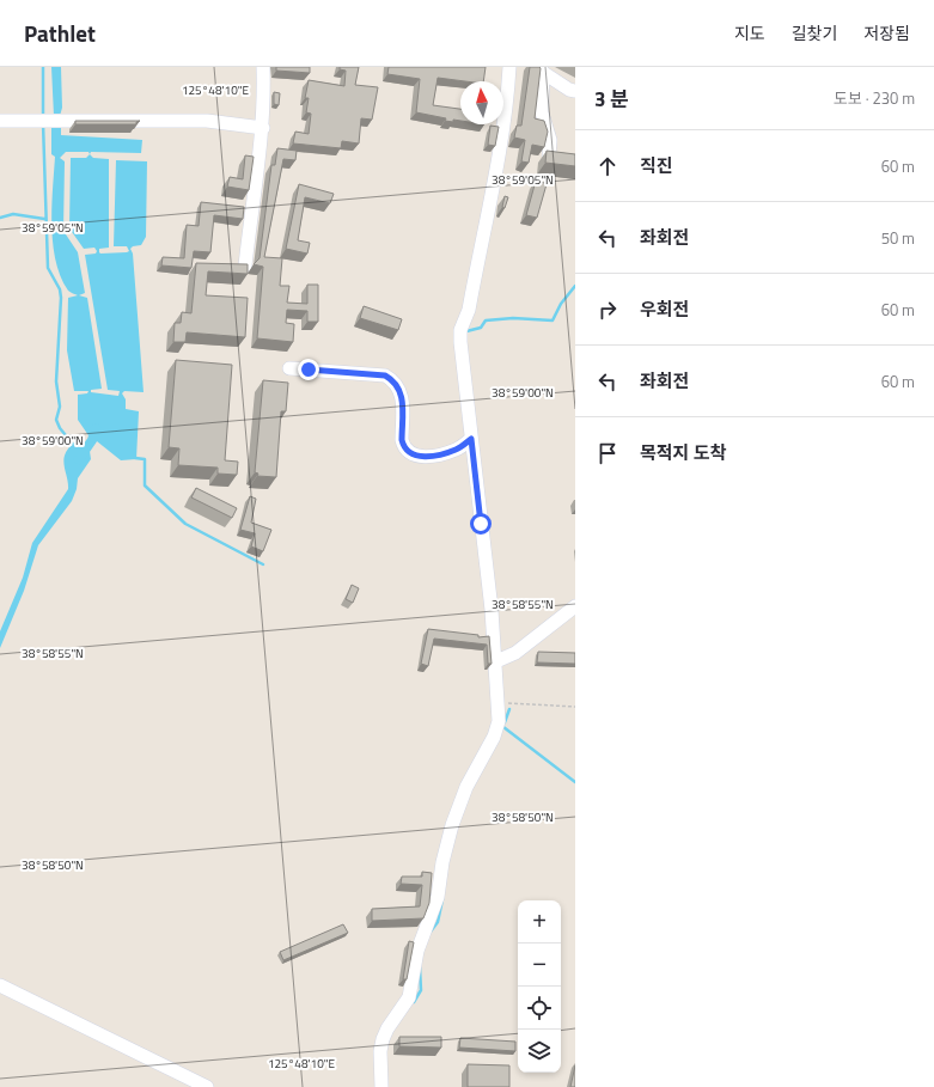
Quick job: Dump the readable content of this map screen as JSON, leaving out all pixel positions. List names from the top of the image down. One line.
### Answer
{"north":"top","page":{"header":"Pathlet","nav":["지도","길찾기","저장됨"],"heading":["3 분","도보 · 230 m"],"list":[["직진","60 m"],["좌회전","50 m"],["우회전","60 m"],["좌회전","60 m"],"목적지 도착"],"map_buttons":["+","−"]},"coordinates":["125°48'10\"E","38°59'05\"N","38°59'00\"N","38°58'55\"N","38°58'50\"N"]}
